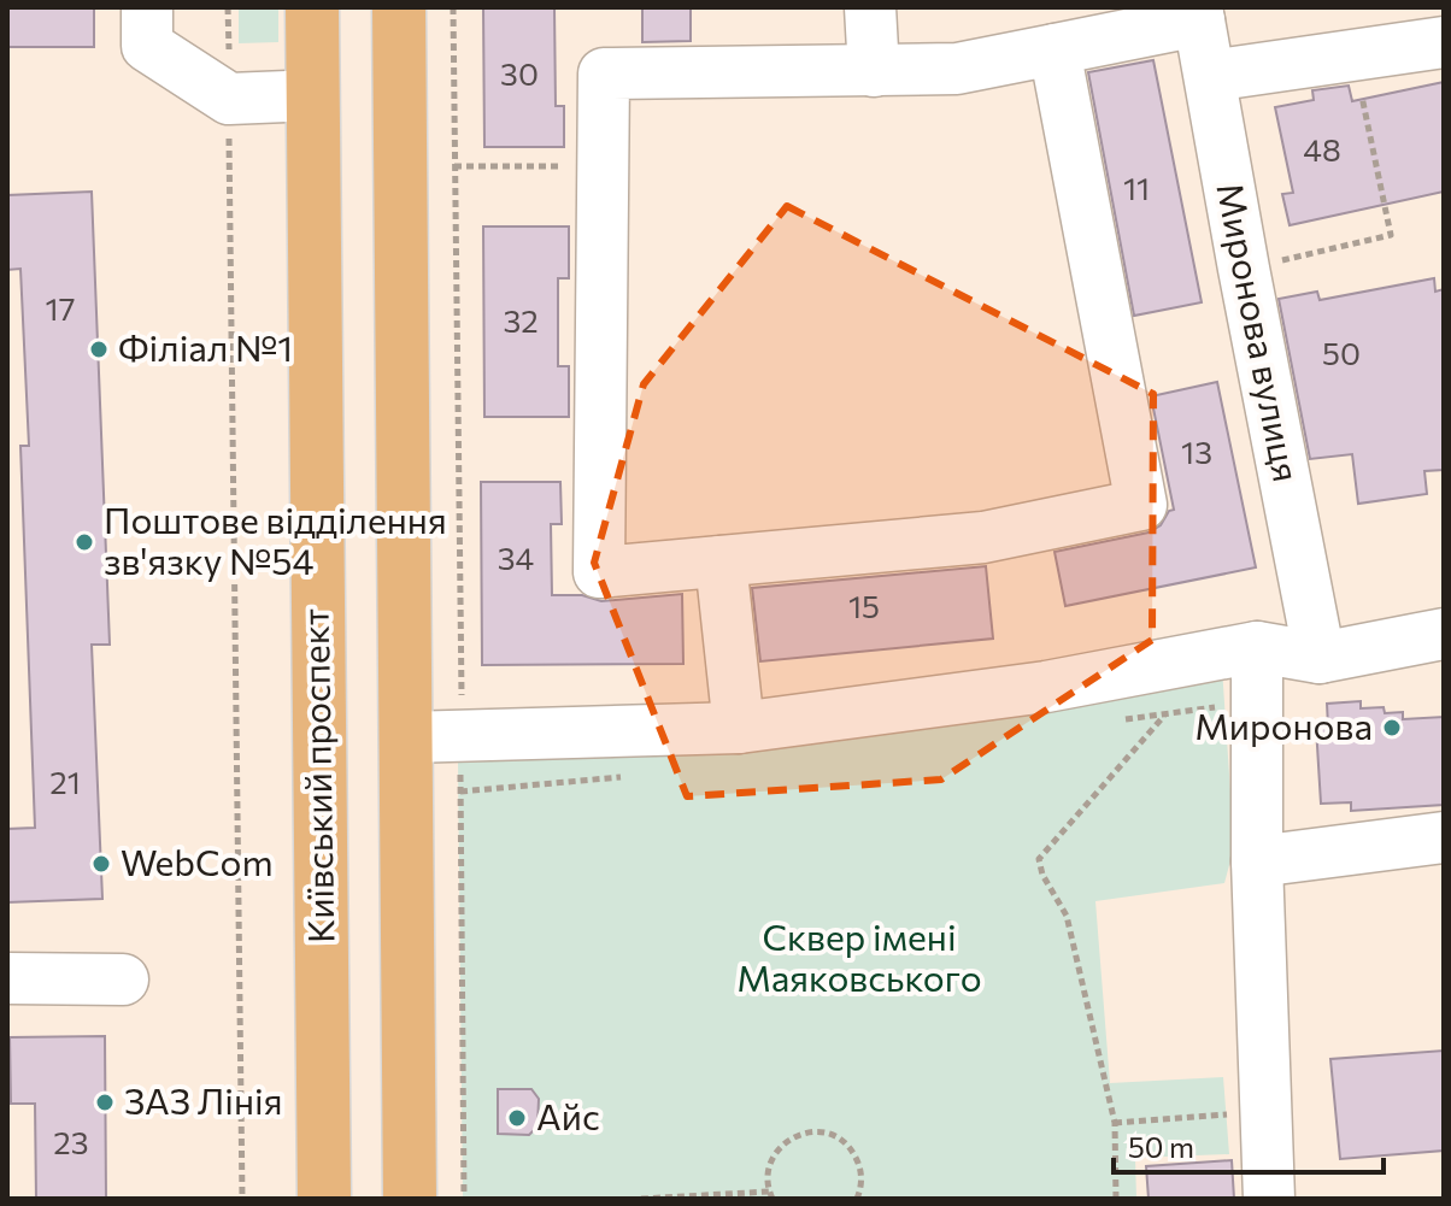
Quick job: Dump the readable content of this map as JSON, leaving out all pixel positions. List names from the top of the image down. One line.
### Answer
{"streets":{"main road":["Київський проспект"],"street":["Миронова вулиця"]},"parks":["Сквер імені Маяковського"],"places":["Філіал №1","Поштове відділення зв'язку №54","Миронова","WebCom","ЗАЗ Лінія","Айс"],"house_numbers":["30","48","11","17","32","50","13","34","15","21","23"],"scale_bar":"50 m"}
